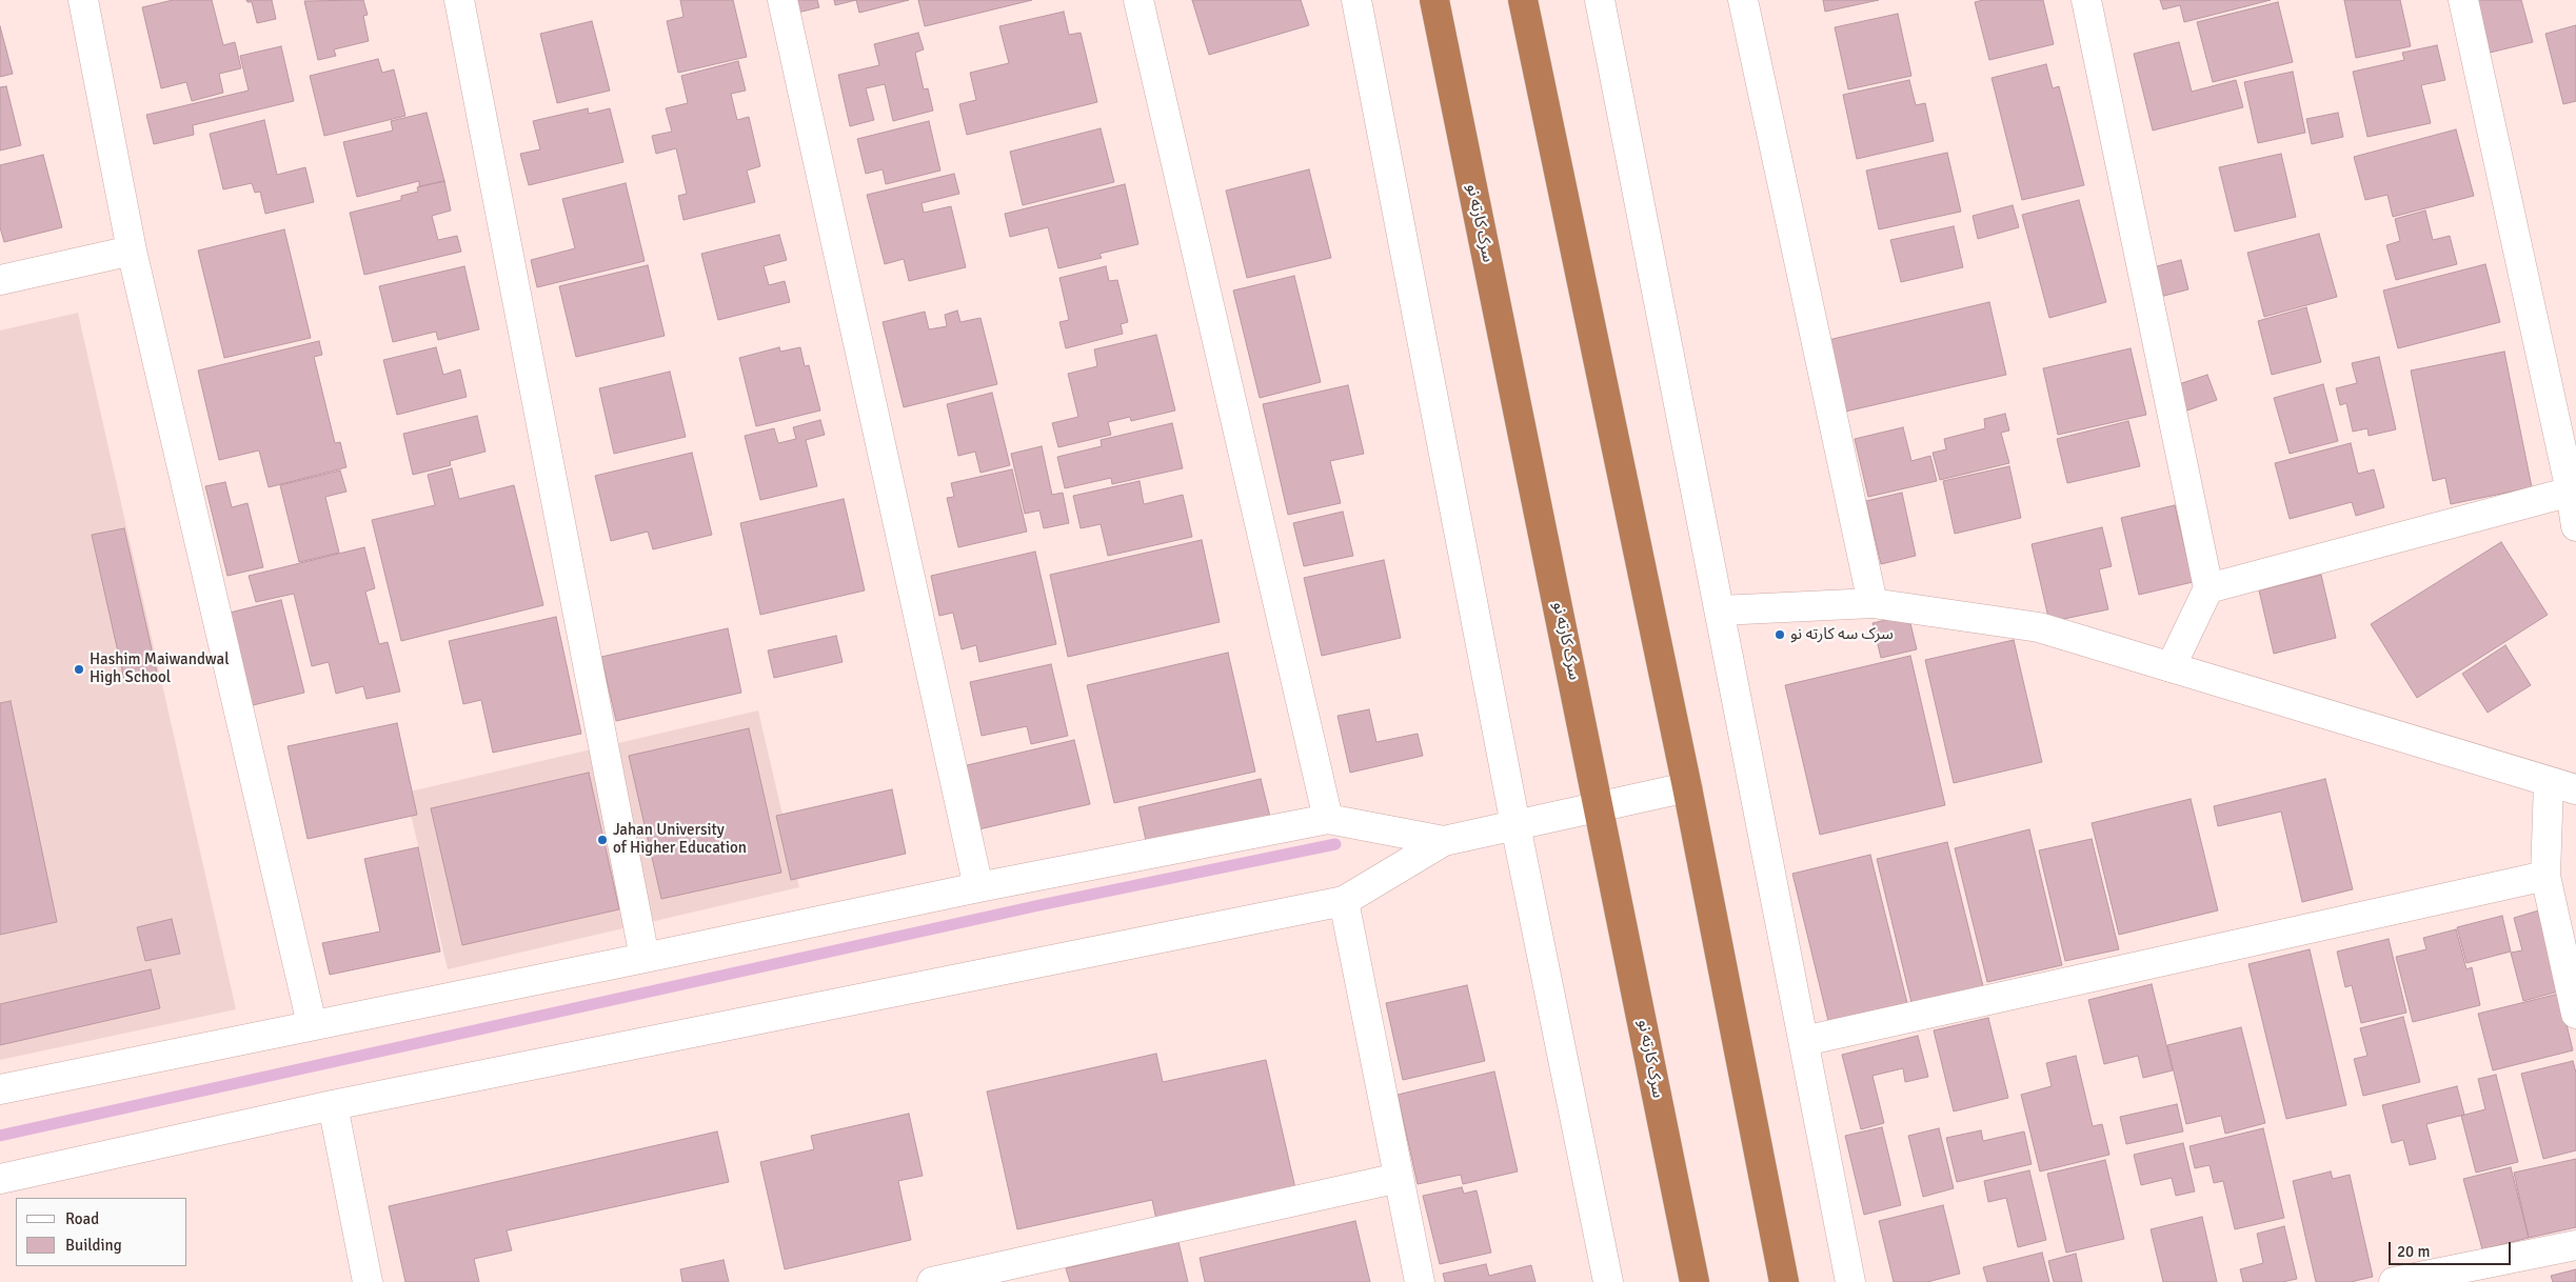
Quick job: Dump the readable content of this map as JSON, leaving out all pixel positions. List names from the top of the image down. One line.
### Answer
{"streets":{"highway":["سرک کارته نو"]},"places":["سرک سه کارته نو","Hashim Maiwandwal High School","Jahan University of Higher Education"],"legend":["Road","Building"],"scale_bar":"20 m"}
